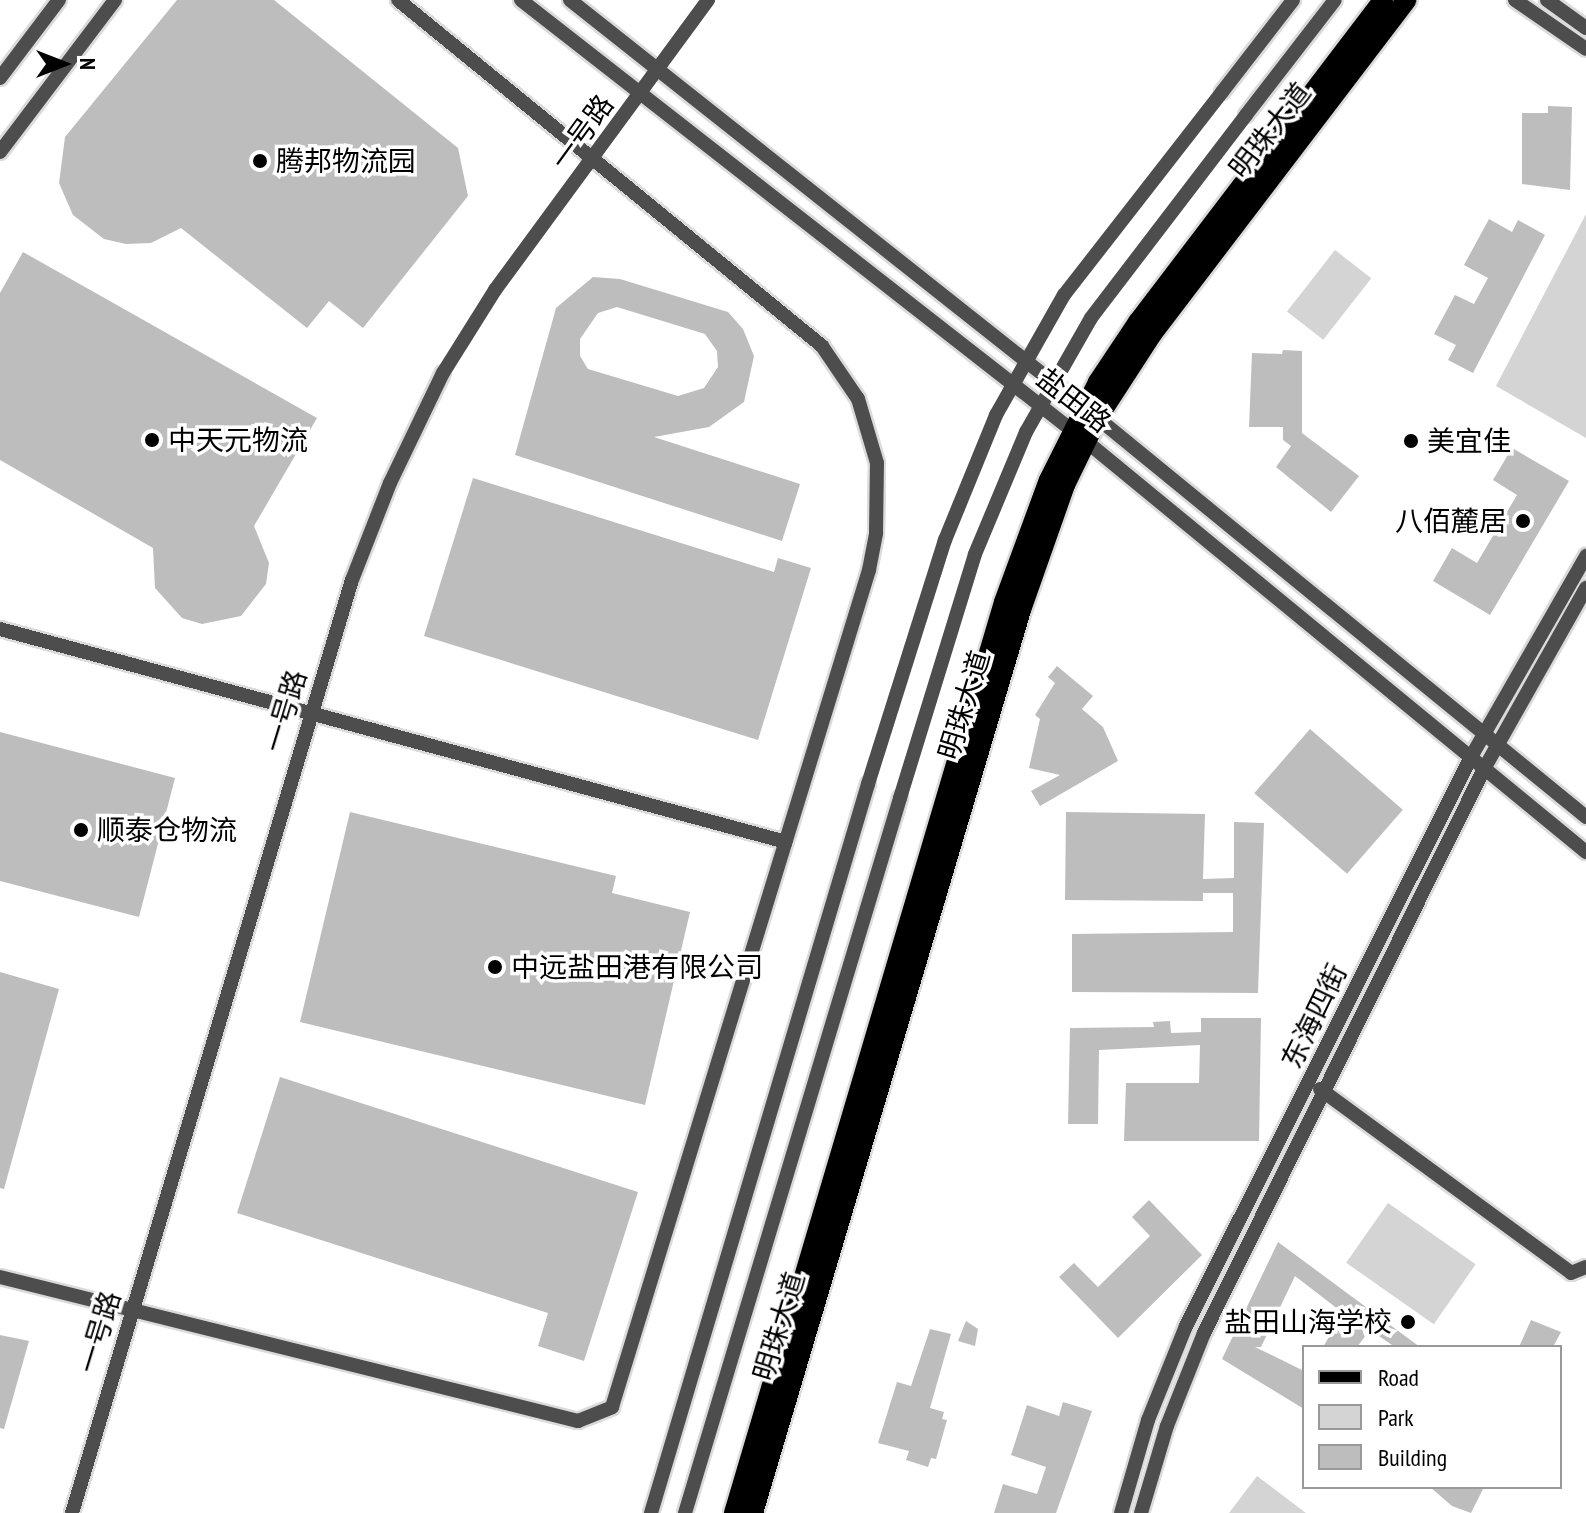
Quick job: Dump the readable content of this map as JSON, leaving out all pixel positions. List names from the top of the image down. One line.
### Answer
{"streets":{"main road":["明珠大道"],"street":["一号路","盐田路","东海四街"]},"crossings":[["明珠大道","盐田路"],["盐田路","东海四街"]],"places":["腾邦物流园","中天元物流","美宜佳","八佰麓居","顺泰仓物流","中远盐田港有限公司","盐田山海学校"],"legend":["Road","Park","Building"],"north":"right"}
